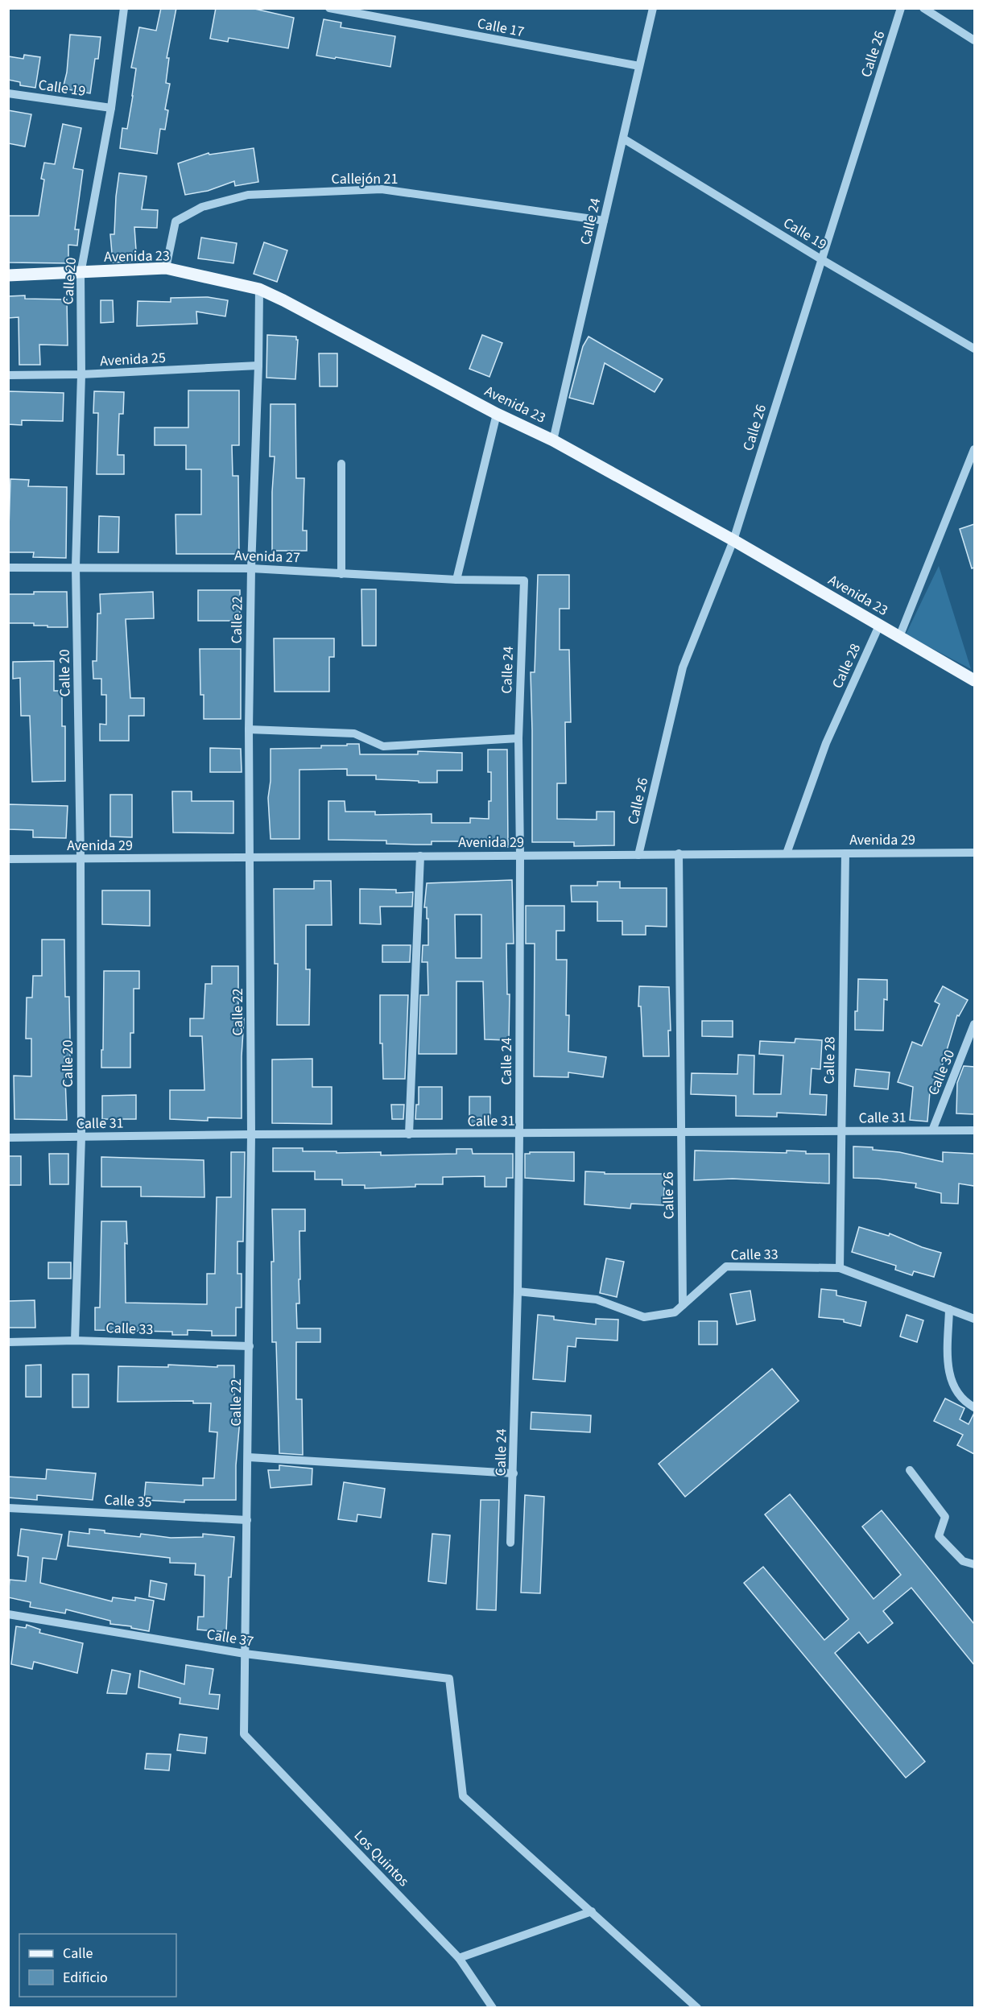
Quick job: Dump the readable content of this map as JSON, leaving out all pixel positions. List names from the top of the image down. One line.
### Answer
{"streets":{"main road":["Avenida 23"],"street":["Calle 17","Calle 26","Calle 19","Callejón 21","Calle 24","Calle 20","Avenida 25","Avenida 27","Calle 22","Calle 28","Avenida 29","Calle 30","Calle 31","Calle 33","Calle 35","Calle 37","Los Quintos"]},"crossings":[["Calle 17","Calle 24"],["Calle 26","Calle 19"],["Calle 26","Avenida 23"],["Calle 26","Avenida 29"],["Calle 26","Calle 31"],["Calle 26","Calle 33"],["Calle 19","Calle 24"],["Calle 19","Calle 20"],["Callejón 21","Calle 24"],["Callejón 21","Avenida 23"],["Calle 24","Avenida 23"],["Calle 24","Avenida 27"],["Calle 24","Avenida 29"],["Calle 24","Calle 31"],["Calle 24","Calle 33"],["Avenida 23","Calle 20"],["Avenida 23","Calle 22"],["Avenida 23","Calle 28"],["Calle 20","Avenida 25"],["Calle 20","Avenida 27"],["Calle 20","Avenida 29"],["Calle 20","Calle 31"],["Calle 20","Calle 33"],["Avenida 25","Calle 22"],["Avenida 27","Calle 22"],["Calle 22","Avenida 29"],["Calle 22","Calle 31"],["Calle 22","Calle 33"],["Calle 22","Calle 35"],["Calle 22","Calle 37"],["Calle 22","Los Quintos"],["Calle 28","Avenida 29"],["Calle 28","Calle 31"],["Calle 28","Calle 33"],["Calle 30","Calle 31"]],"legend":["Calle","Edificio"]}
